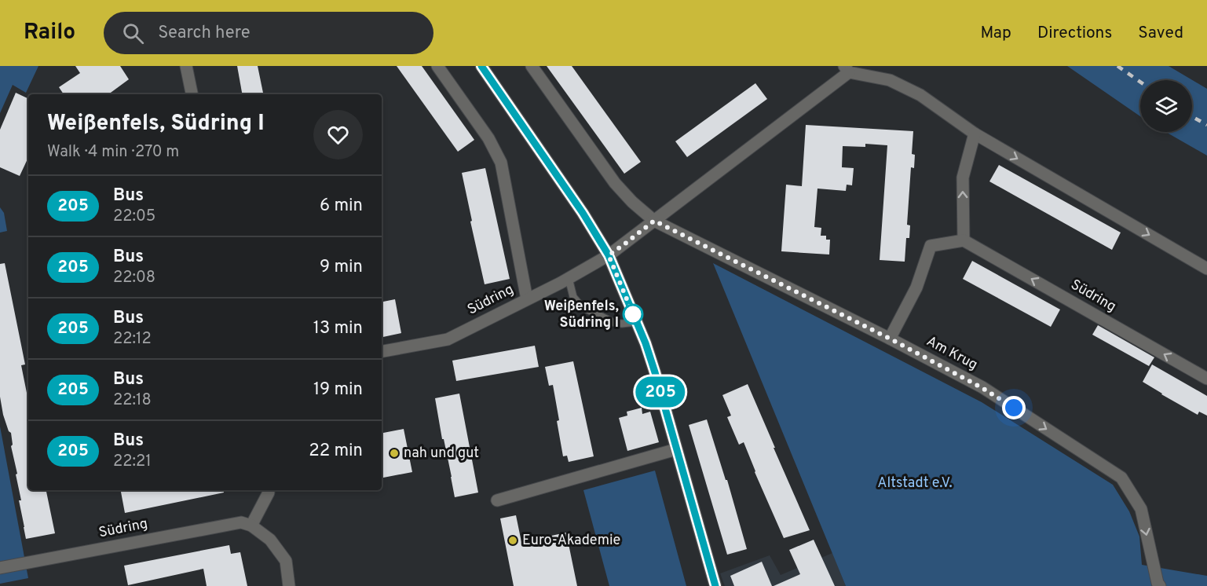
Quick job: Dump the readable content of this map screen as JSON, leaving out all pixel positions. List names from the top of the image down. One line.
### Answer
{"streets":{"street":["Südring","Am Krug"]},"crossings":[["Südring","Am Krug"]],"one_way":["Am Krug"],"parks":["Altstadt e.V."],"places":["Weißenfels, Südring I","nah und gut","Euro-Akademie"],"lines":["bus line 205"],"page":{"header":"Railo","search":"Search here","nav":["Map","Directions","Saved"],"on_map":"205","heading":["Weißenfels, Südring I","Walk · 4 min · 270 m"],"list":[{"mark":"205","name":"Bus","note":"22:05","value":"6 min"},{"mark":"205","name":"Bus","note":"22:08","value":"9 min"},{"mark":"205","name":"Bus","note":"22:12","value":"13 min"},{"mark":"205","name":"Bus","note":"22:18","value":"19 min"},{"mark":"205","name":"Bus","note":"22:21","value":"22 min"}]}}
